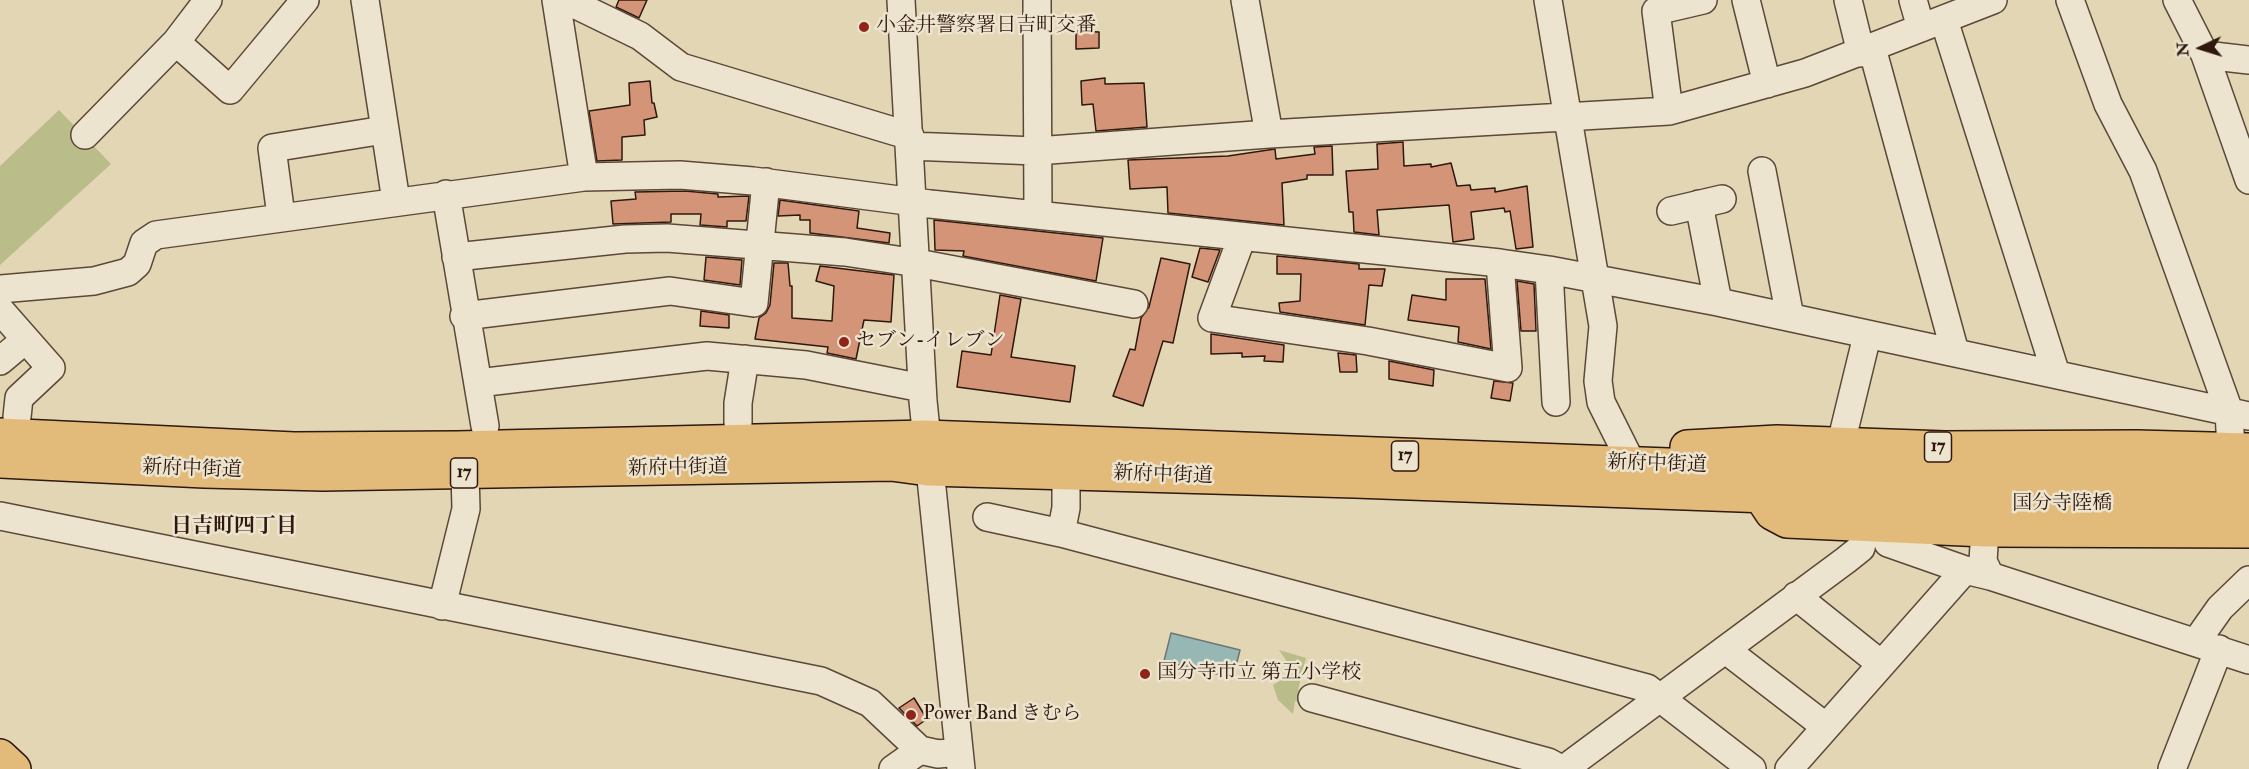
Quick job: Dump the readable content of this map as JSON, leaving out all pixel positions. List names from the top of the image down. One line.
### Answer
{"streets":{"main road":["17","新府中街道","国分寺陸橋"]},"crossings":[["17","新府中街道"],["17","国分寺陸橋"],["新府中街道","国分寺陸橋"]],"districts":["日吉町四丁目"],"places":["小金井警察署日吉町交番","セブン-イレブン","国分寺市立 第五小学校","Power Band きむら"],"north":"left"}
